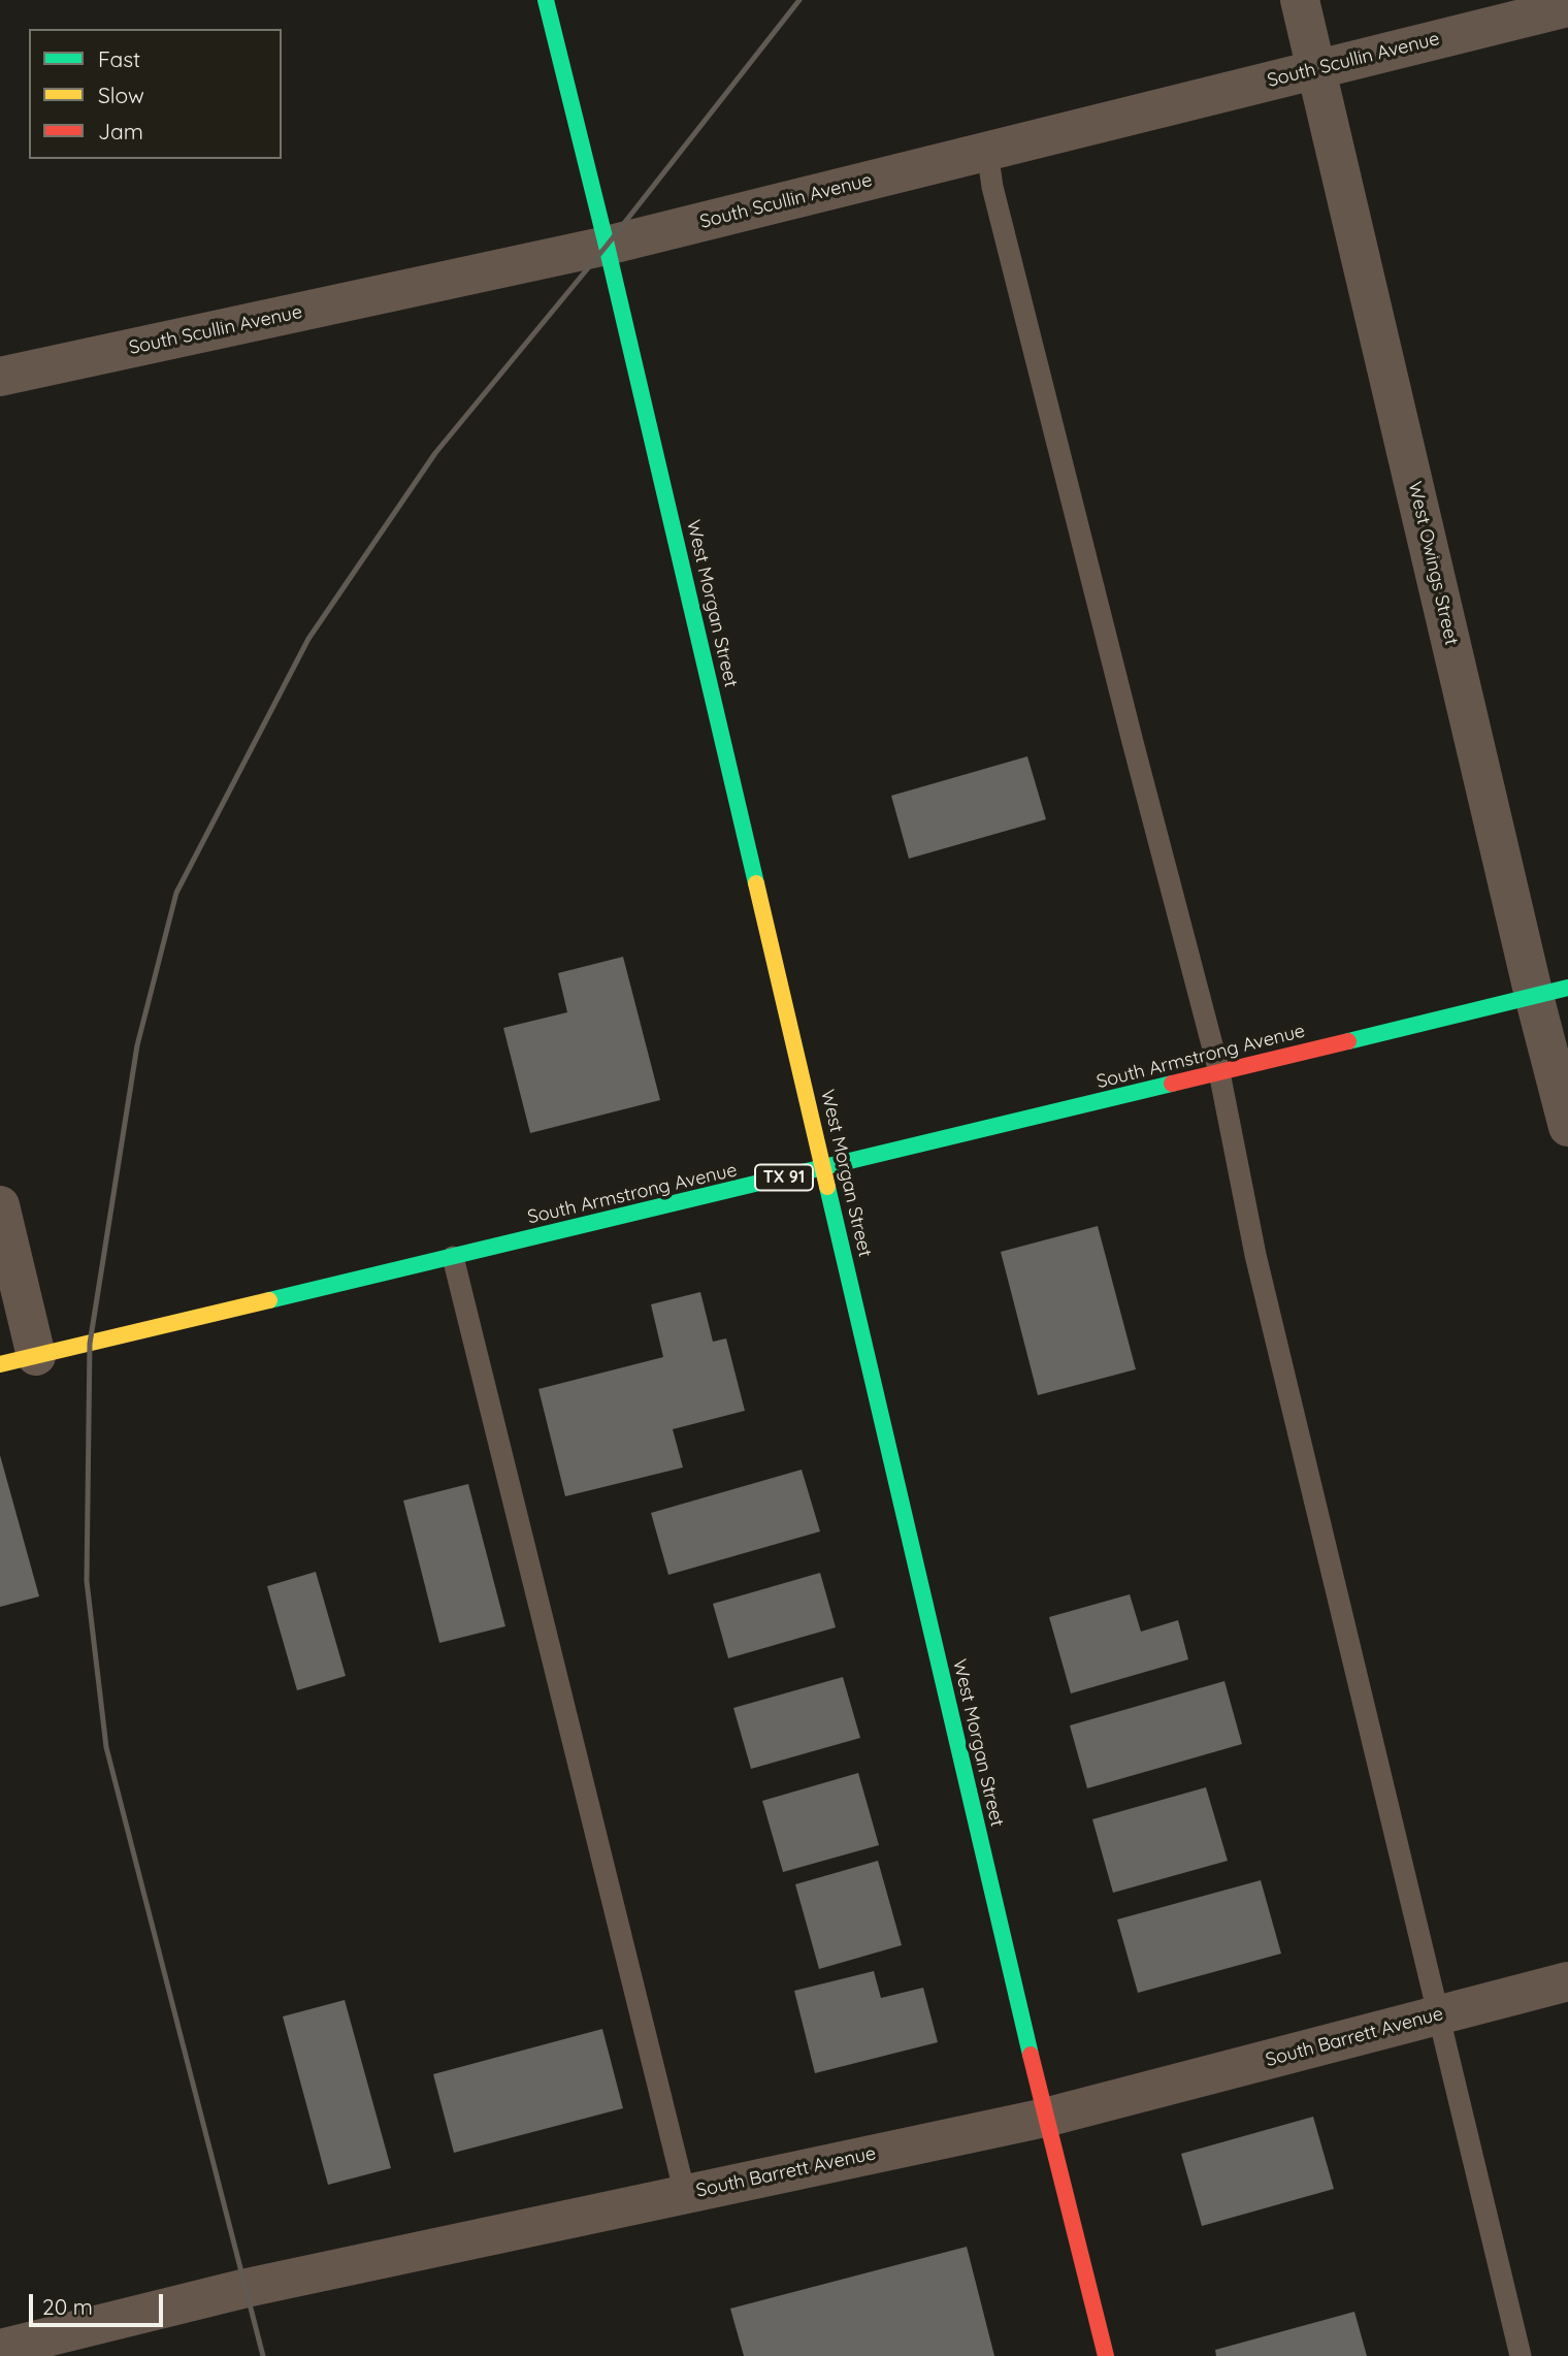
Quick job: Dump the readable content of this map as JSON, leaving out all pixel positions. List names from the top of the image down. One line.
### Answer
{"streets":{"street":["South Scullin Avenue","West Owings Street","West Morgan Street","South Armstrong Avenue","TX 91","South Barrett Avenue"]},"crossings":[["South Scullin Avenue","West Owings Street"],["South Scullin Avenue","West Morgan Street"],["West Owings Street","South Armstrong Avenue"],["West Morgan Street","South Armstrong Avenue"],["West Morgan Street","South Barrett Avenue"]],"legend":["Fast","Slow","Jam"],"scale_bar":"20 m"}
